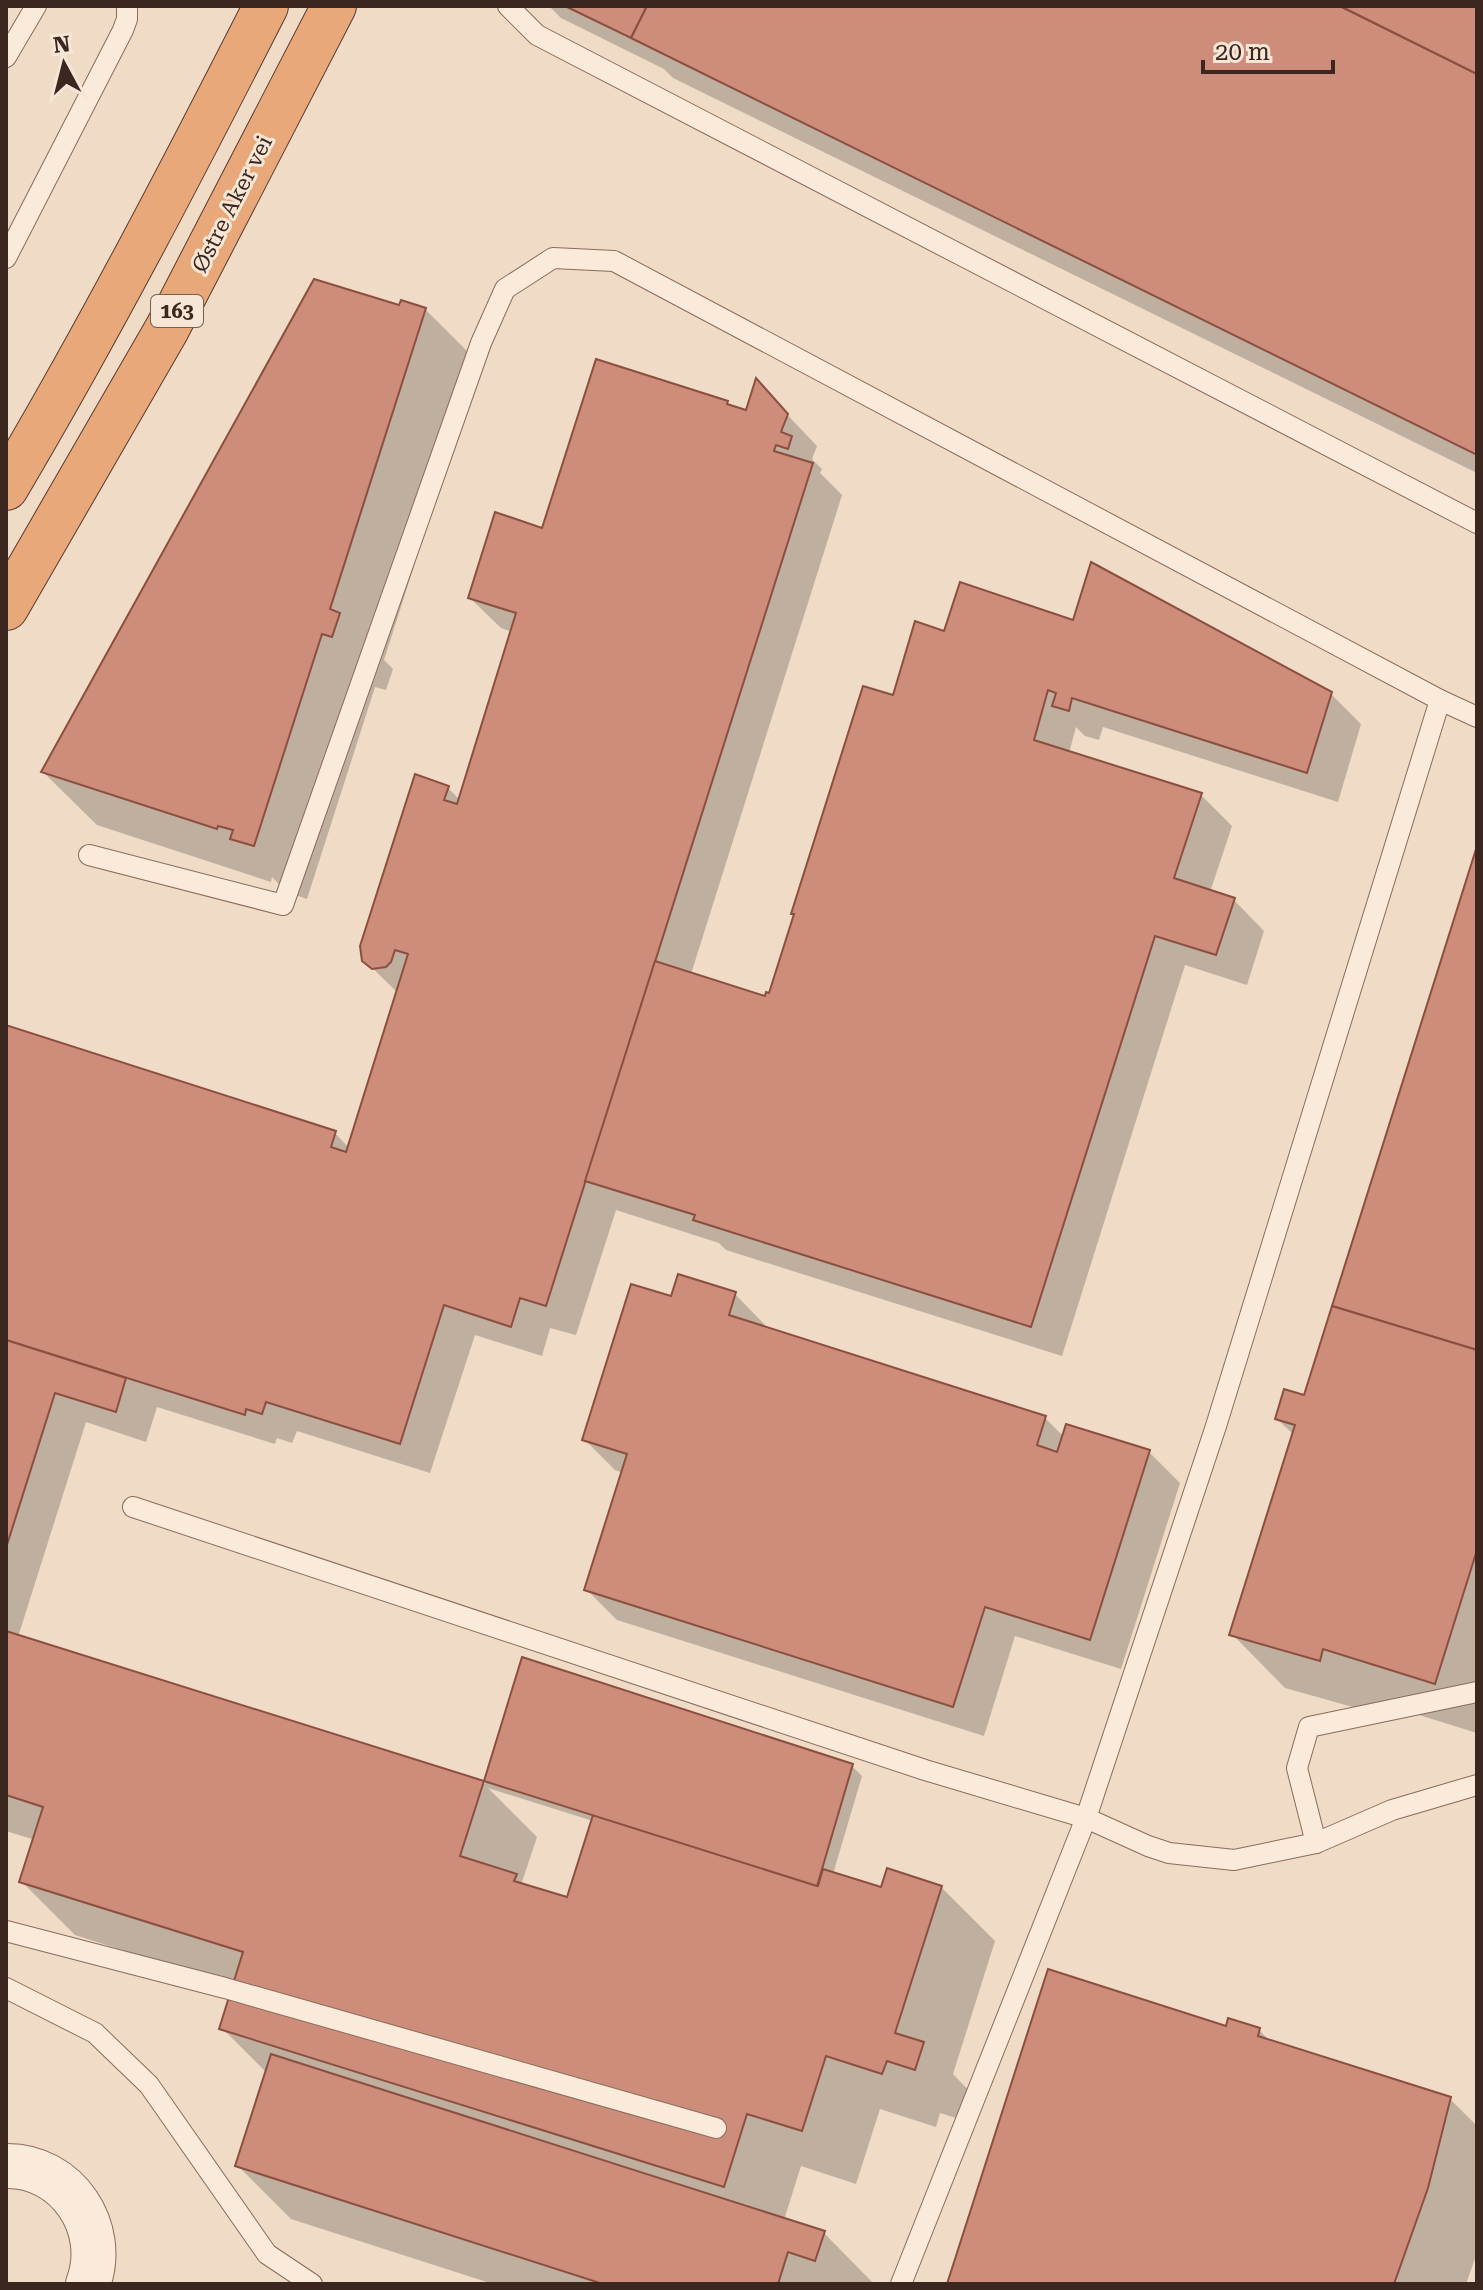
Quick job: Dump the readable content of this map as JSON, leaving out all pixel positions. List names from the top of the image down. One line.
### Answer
{"streets":{"highway":["Østre Aker vei","163"]},"scale_bar":"20 m","north":"top"}
